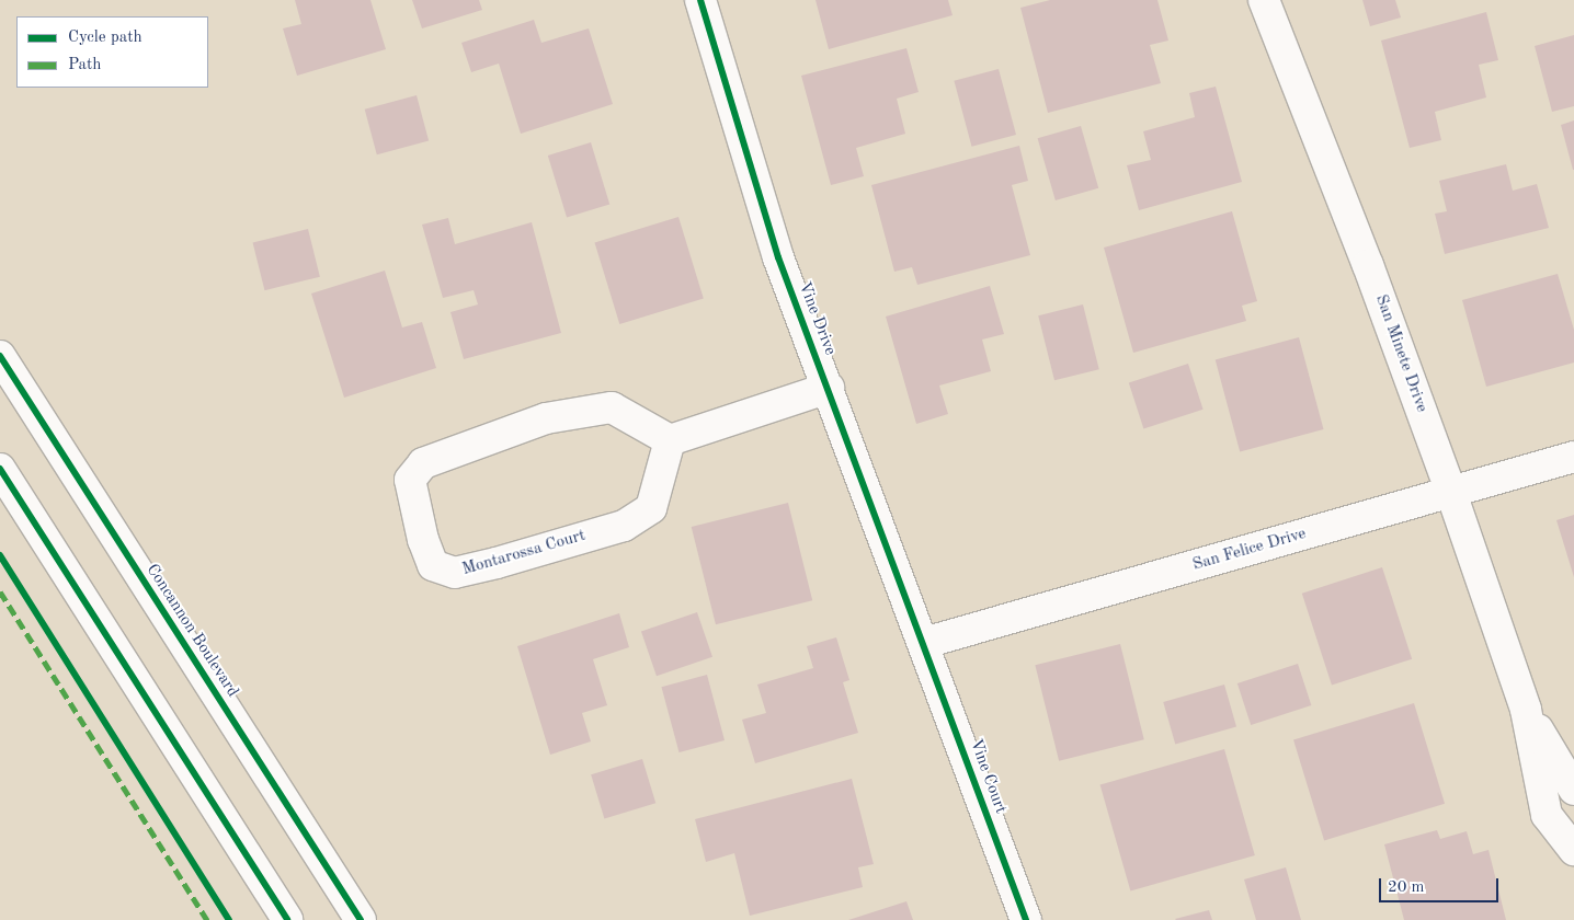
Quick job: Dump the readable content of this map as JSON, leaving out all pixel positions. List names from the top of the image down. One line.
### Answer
{"streets":{"street":["Vine Drive","San Minete Drive","San Felice Drive","Montarossa Court","Concannon Boulevard","Vine Court"]},"crossings":[["Vine Drive","San Felice Drive"],["Vine Drive","Vine Court"],["San Minete Drive","San Felice Drive"],["San Felice Drive","Vine Court"]],"legend":["Cycle path","Path"],"scale_bar":"20 m"}
